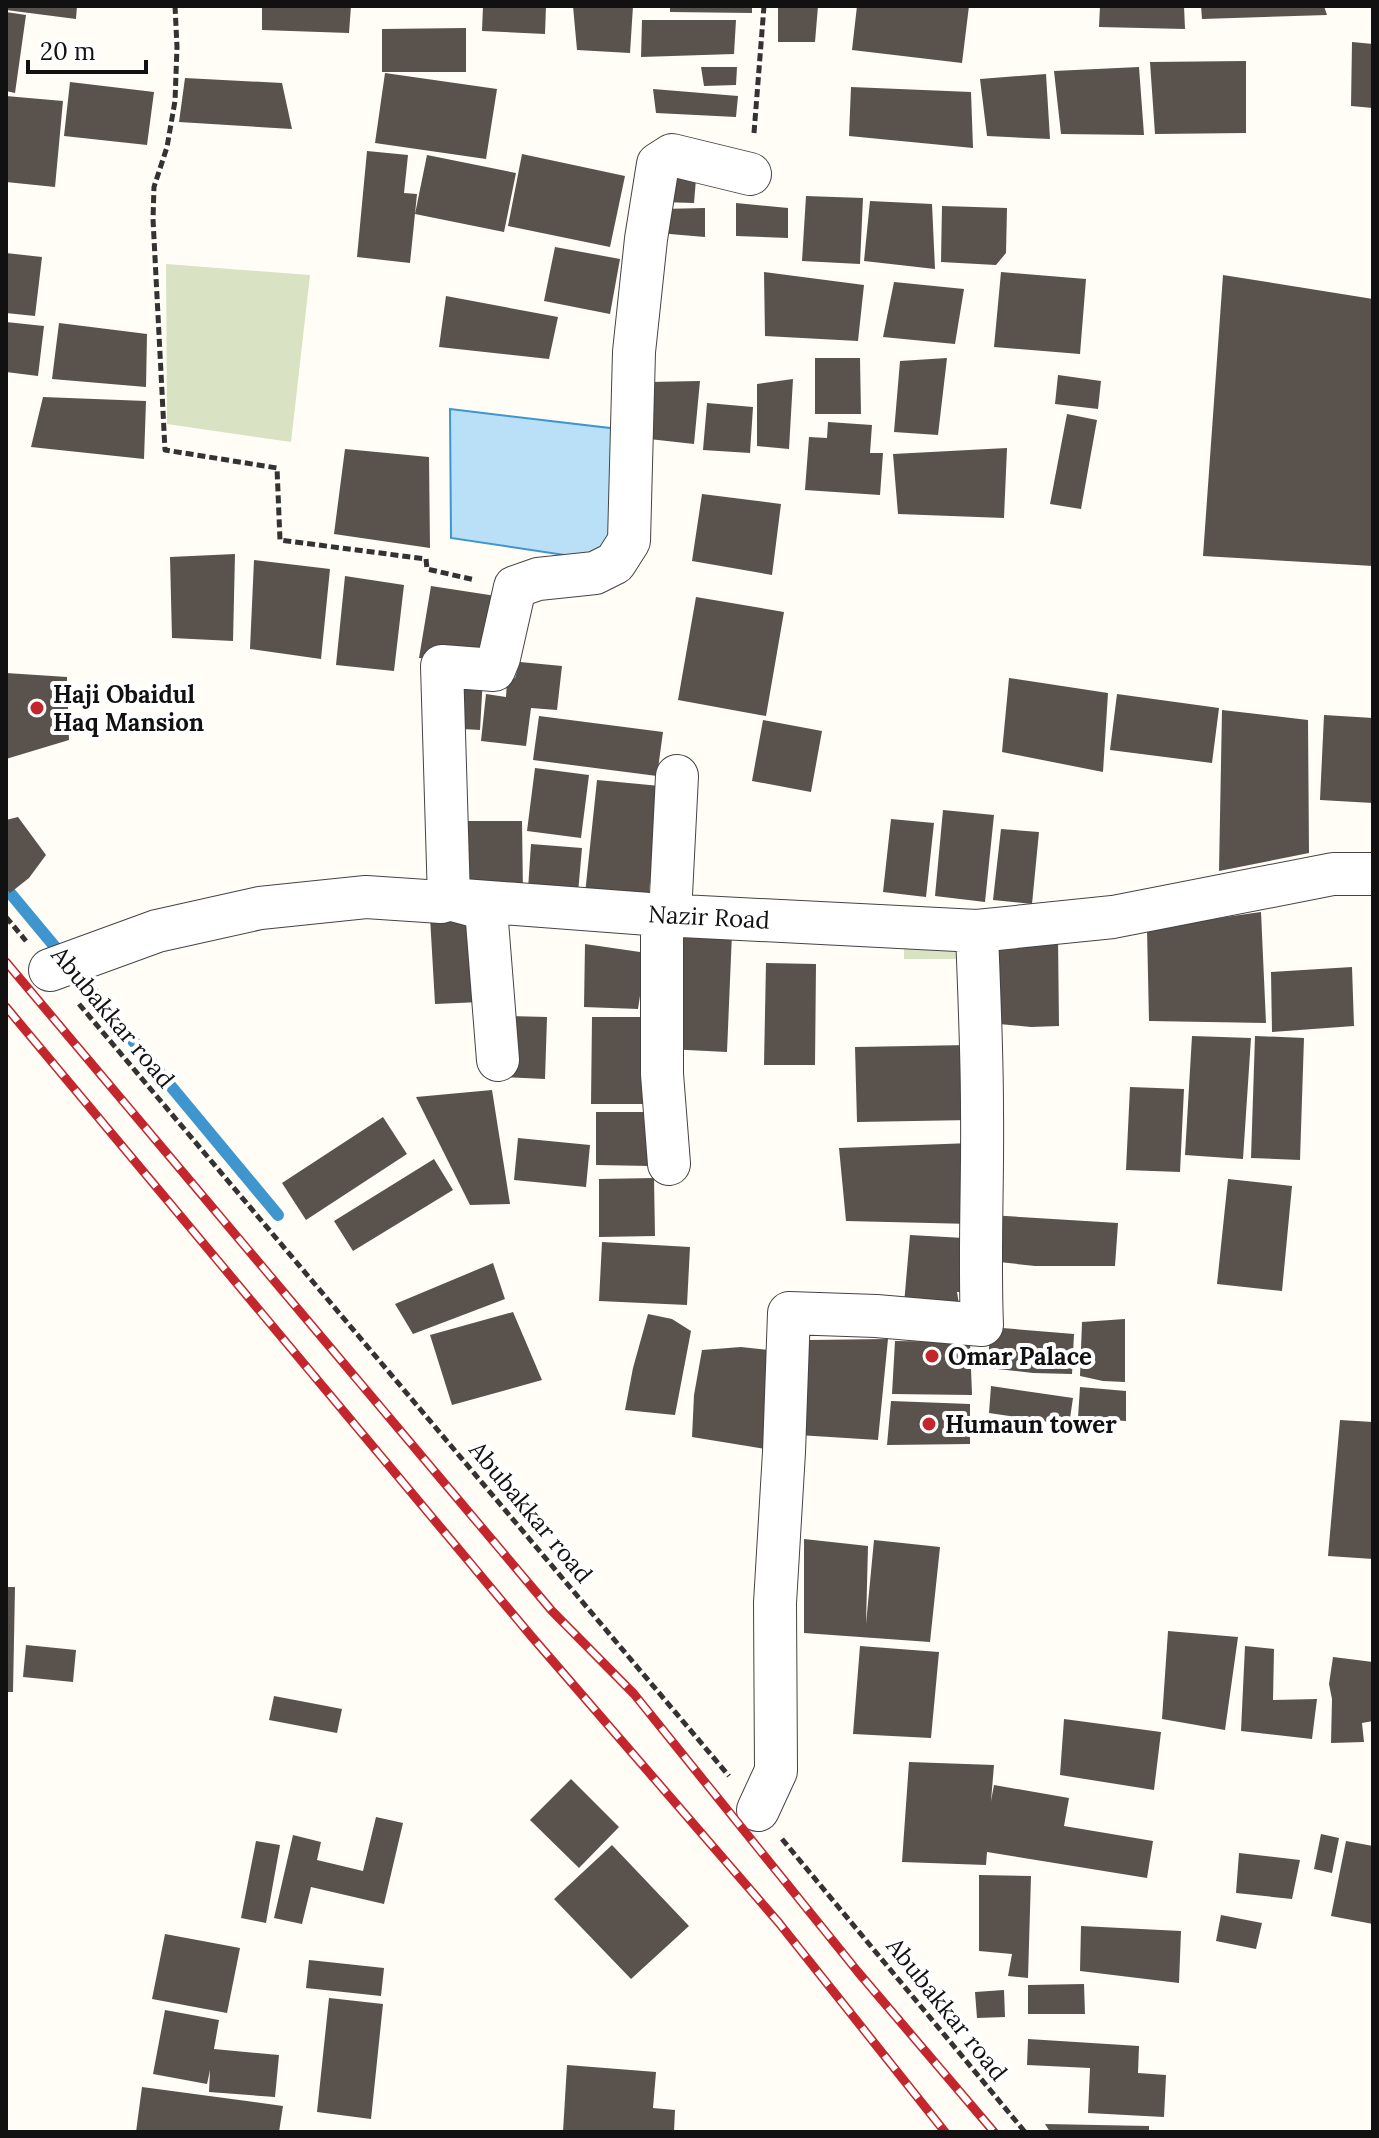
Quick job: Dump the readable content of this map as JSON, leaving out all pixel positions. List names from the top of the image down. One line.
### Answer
{"streets":{"street":["Nazir Road"],"path":["Abubakkar road"]},"crossings":[["Nazir Road","Abubakkar road"]],"places":["Haji Obaidul Haq Mansion","Omar Palace","Humaun tower"],"scale_bar":"20 m"}
